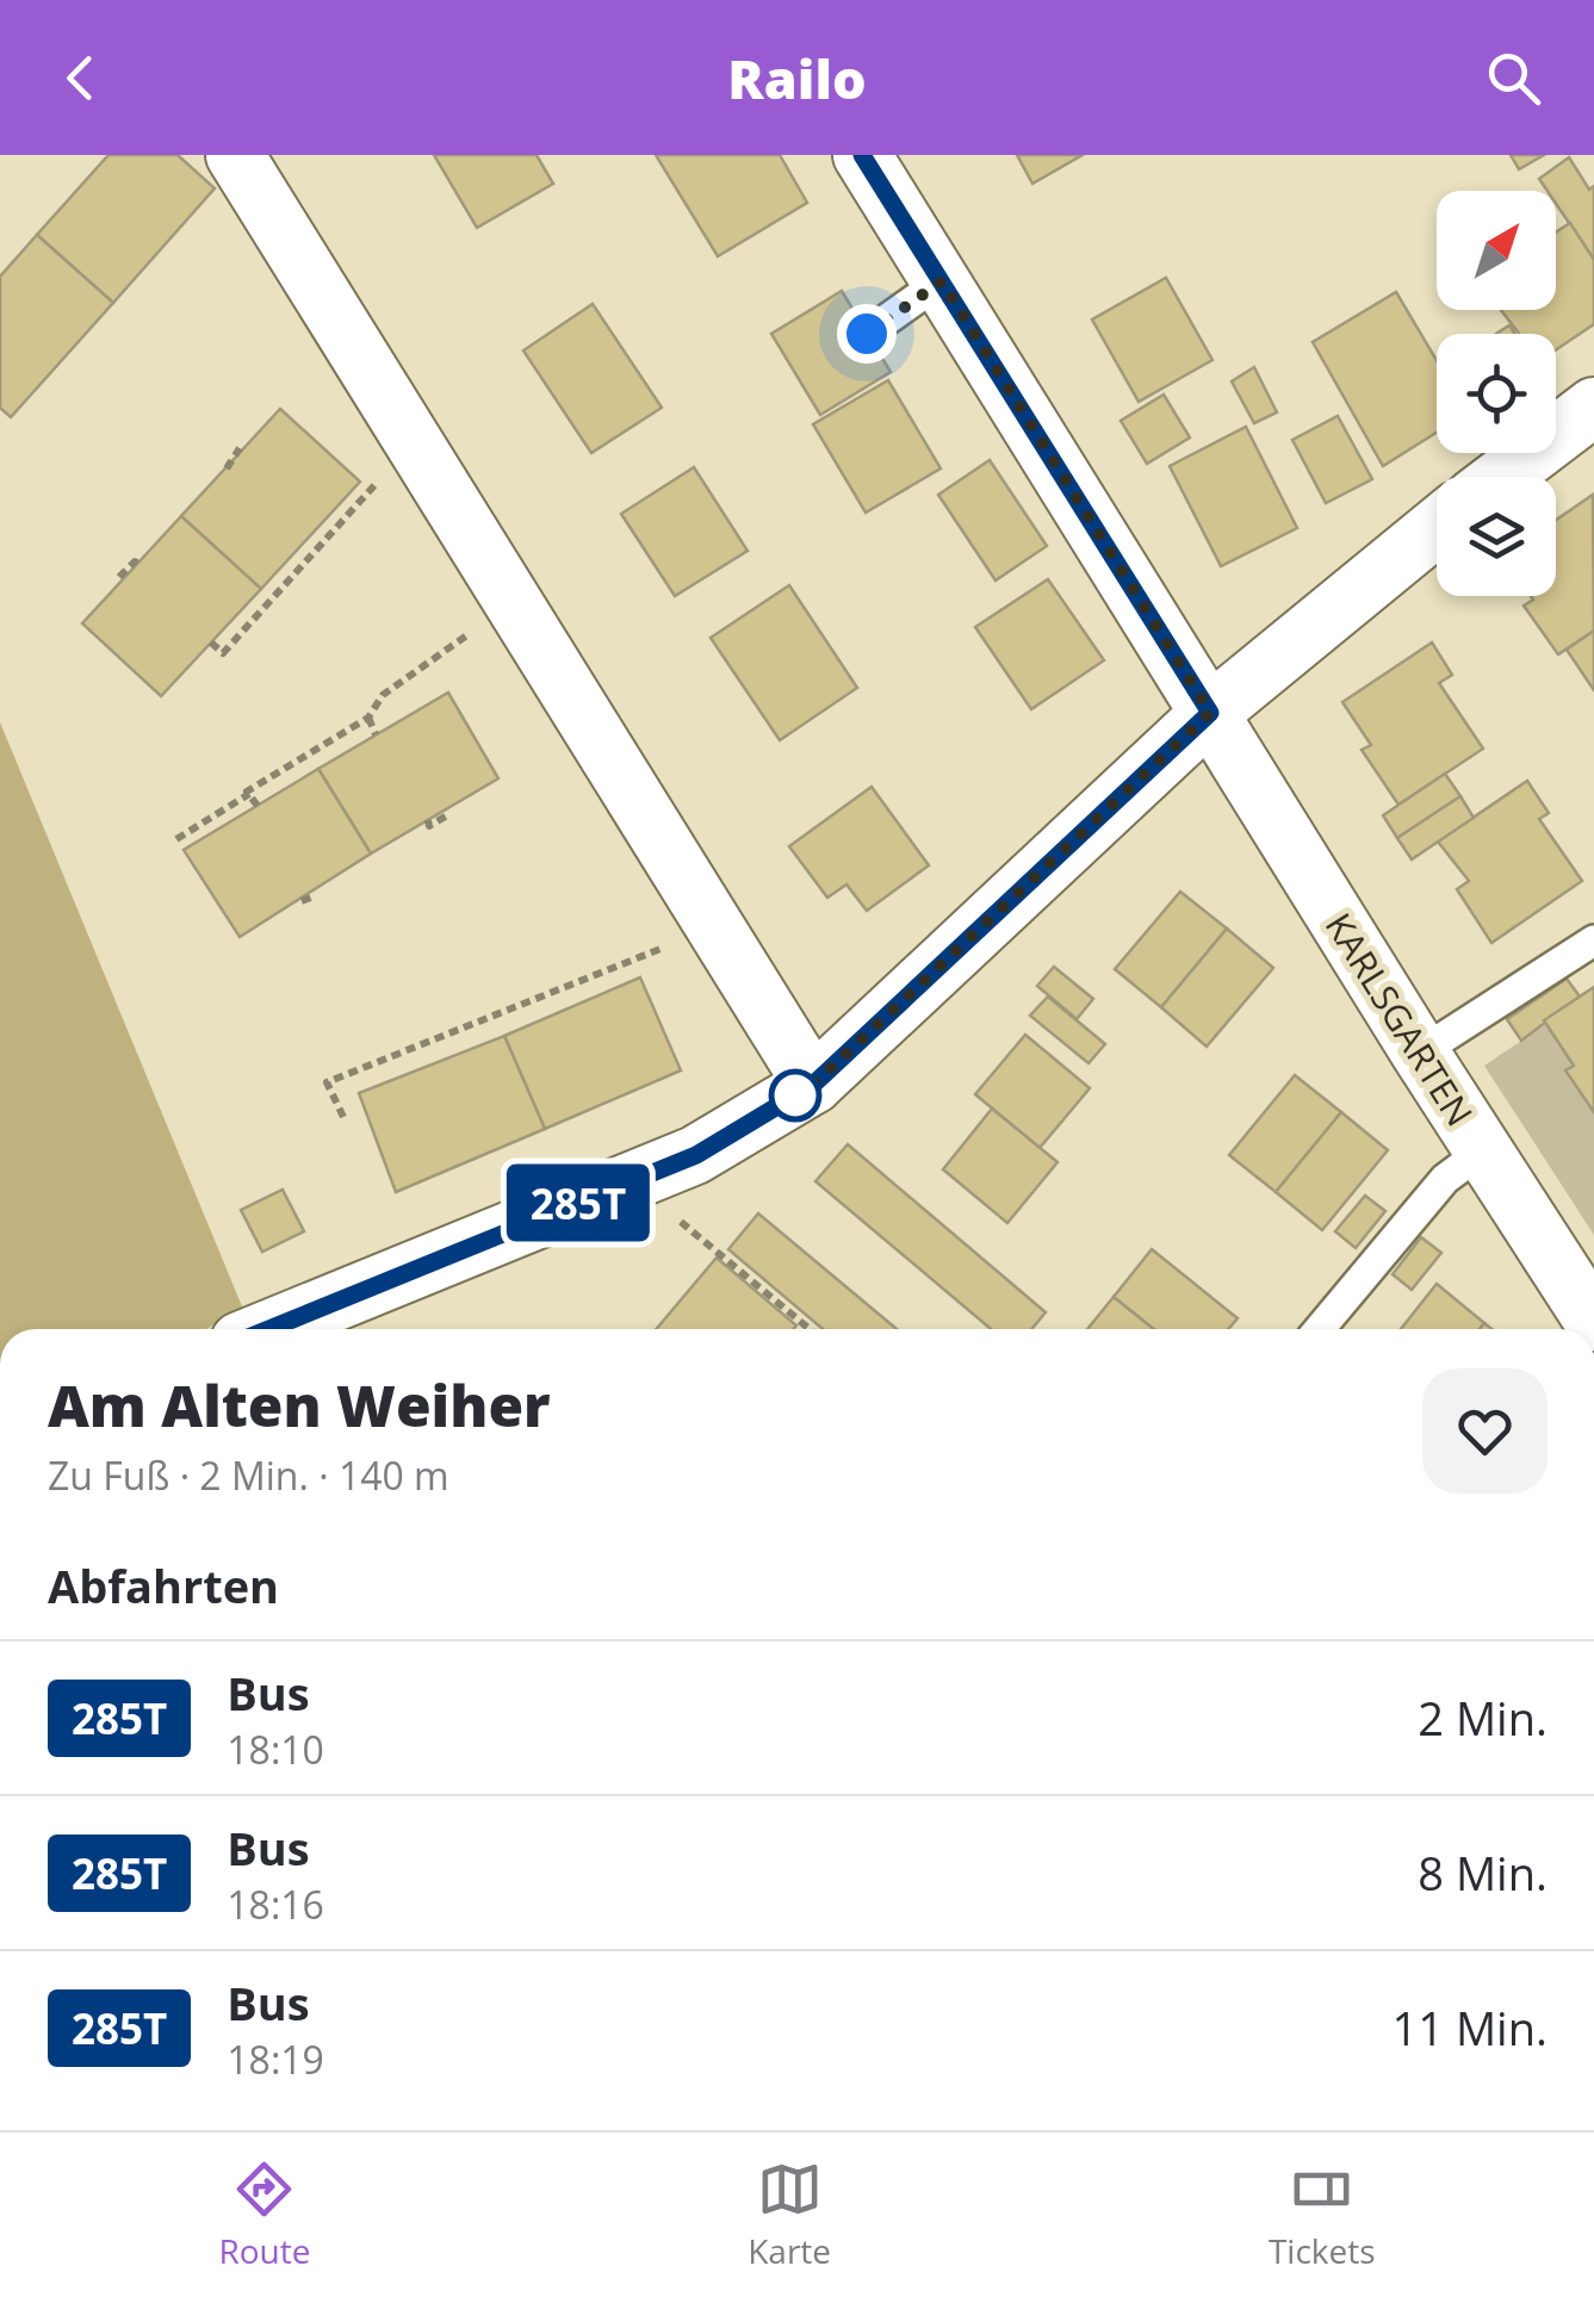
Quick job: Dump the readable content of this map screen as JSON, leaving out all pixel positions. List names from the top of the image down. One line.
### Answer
{"streets":{"street":["KARLSGARTEN"]},"lines":["bus line 285T"],"north":"top right","page":{"header":"Railo","on_map":"285T","heading":[["Am Alten Weiher","Zu Fuß · 2 Min. · 140 m"],"Abfahrten"],"list":[{"mark":"285T","name":"Bus","note":"18:10","value":"2 Min."},{"mark":"285T","name":"Bus","note":"18:16","value":"8 Min."},{"mark":"285T","name":"Bus","note":"18:19","value":"11 Min."}],"tabs":["Route","Karte","Tickets"]}}
